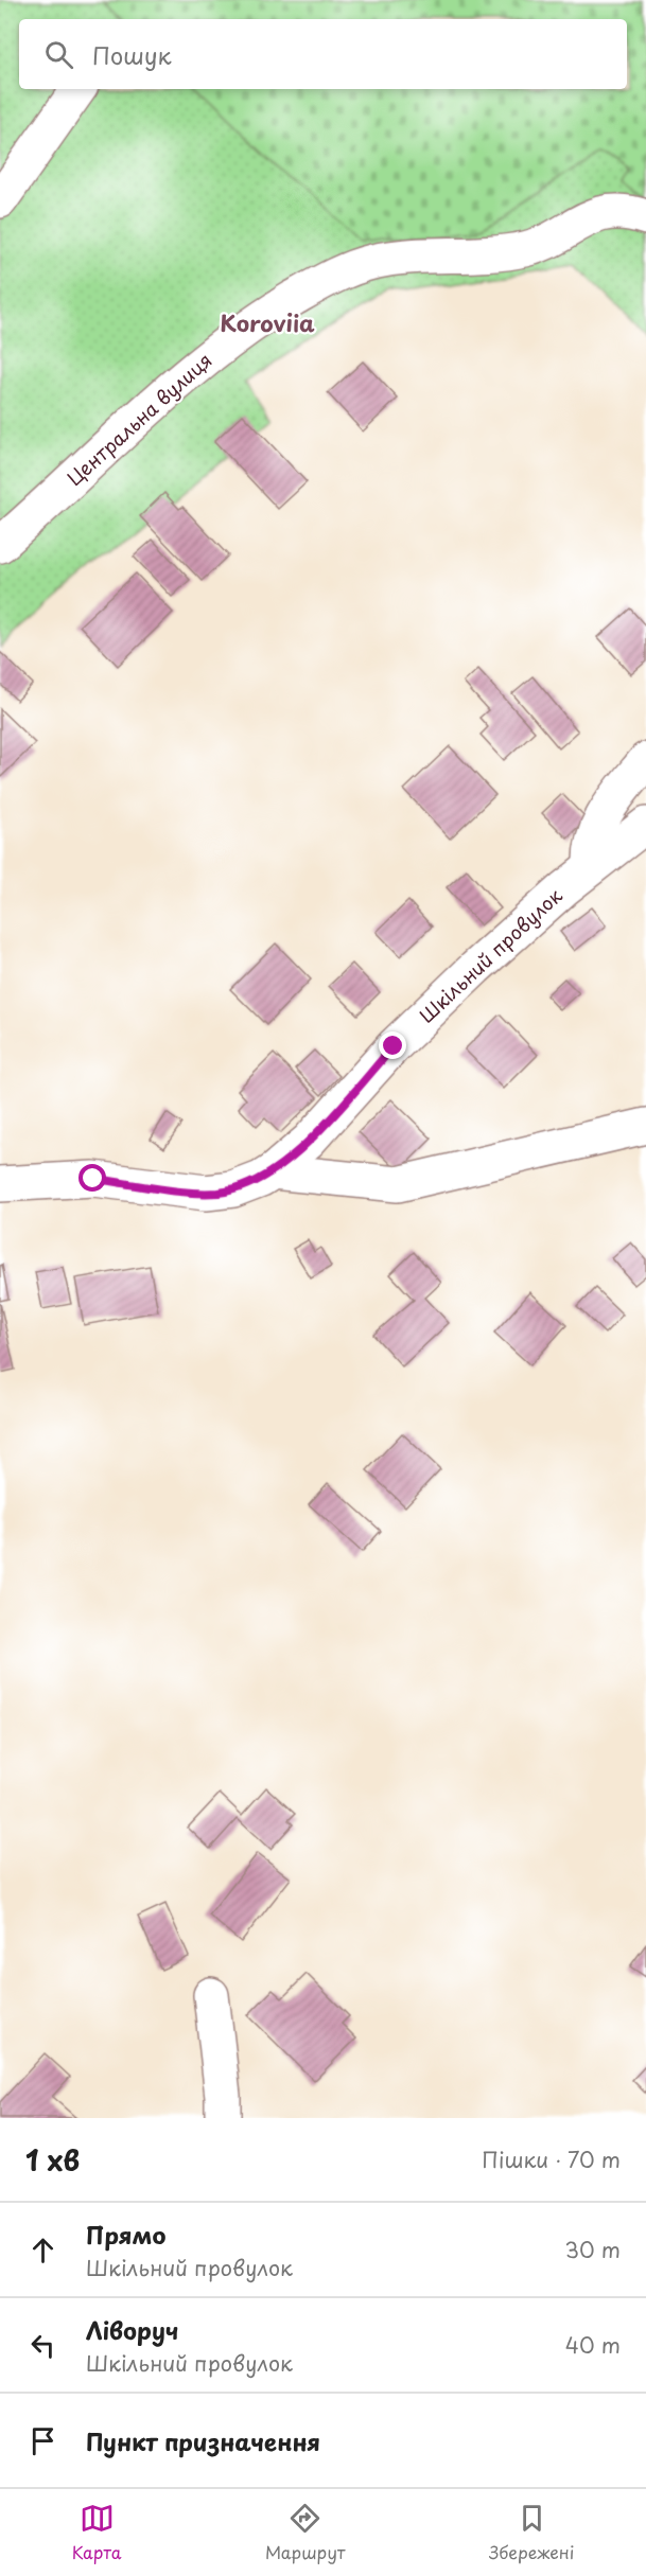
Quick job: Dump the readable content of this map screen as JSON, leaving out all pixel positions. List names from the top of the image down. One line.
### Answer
{"streets":{"street":["Центральна вулиця","Шкільний провулок"]},"districts":["Koroviia"],"page":{"search":"Пошук","heading":["1 хв","Пішки · 70 m"],"list":[["Прямо","Шкільний провулок","30 m"],["Ліворуч","Шкільний провулок","40 m"],"Пункт призначення"],"nav":["Карта","Маршрут","Збережені"]}}
